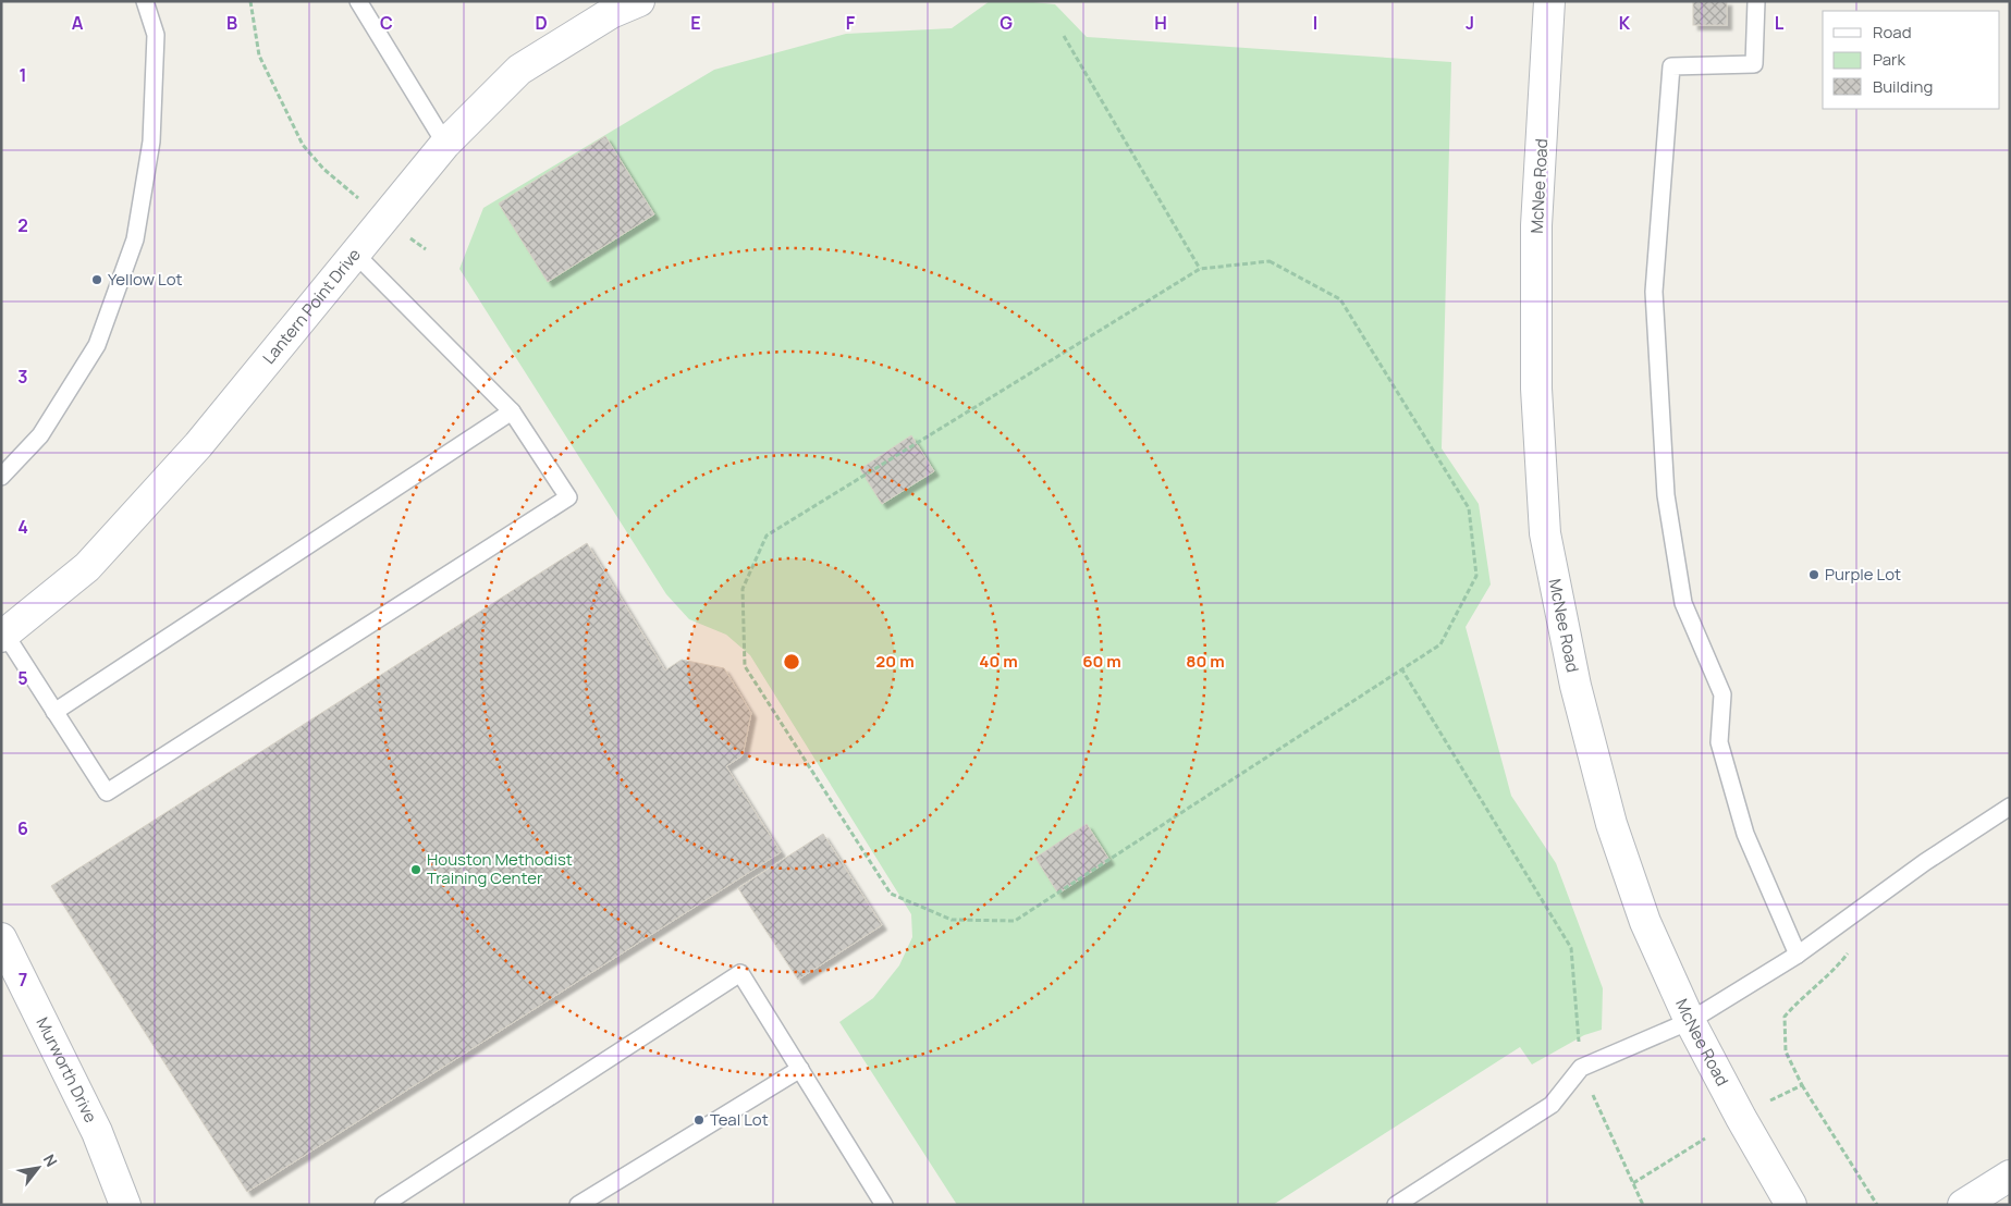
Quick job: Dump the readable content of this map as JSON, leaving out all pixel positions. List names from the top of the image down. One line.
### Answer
{"streets":{"street":["McNee Road","Lantern Point Drive","Murworth Drive"]},"places":["Yellow Lot","Purple Lot","Houston Methodist Training Center","Teal Lot"],"legend":["Road","Park","Building"],"north":"top right","grid":{"columns":["A","B","C","D","E","F","G","H","I","J","K","L"],"rows":["1","2","3","4","5","6","7"]},"rings":["20 m","40 m","60 m","80 m"]}
